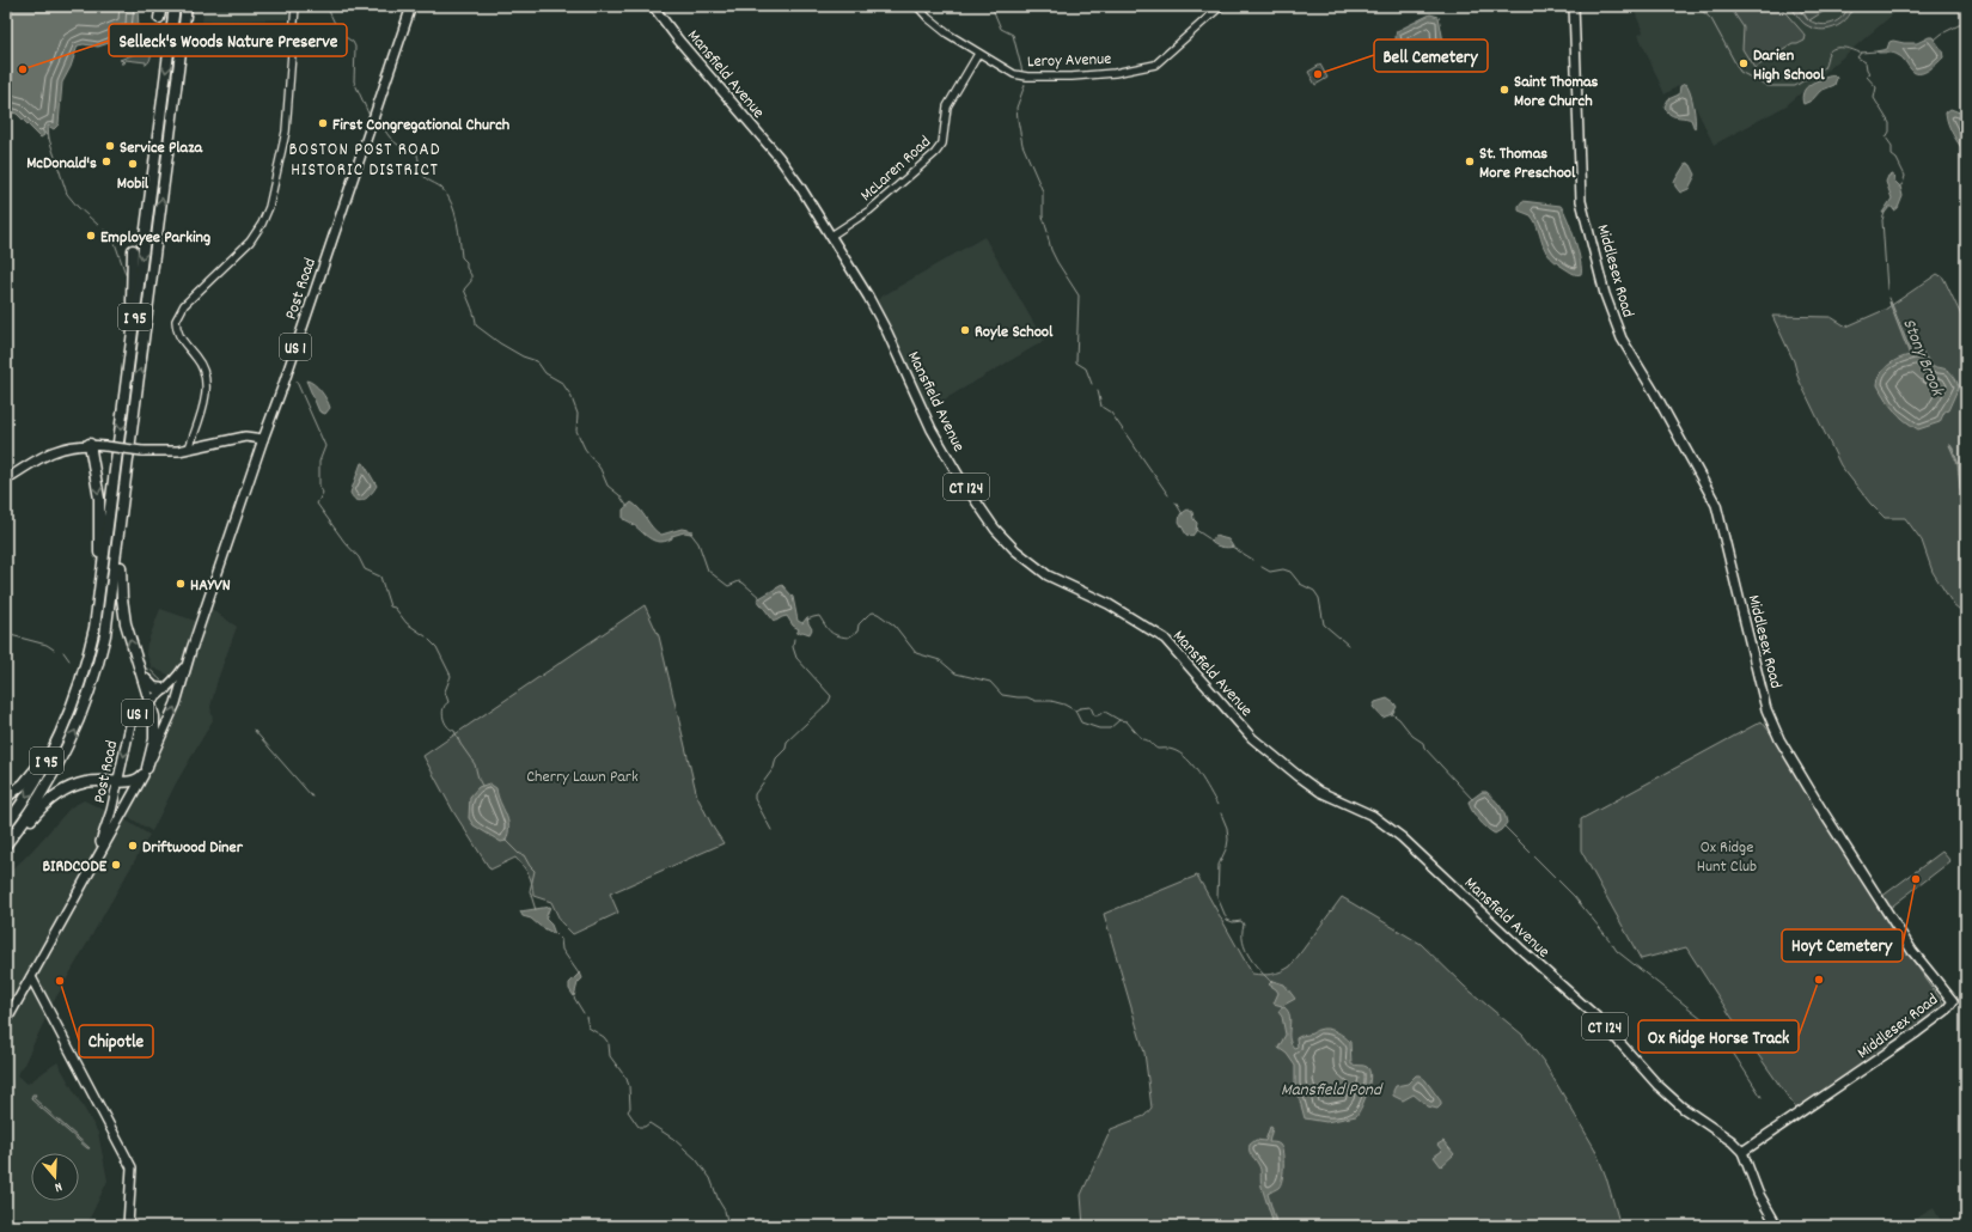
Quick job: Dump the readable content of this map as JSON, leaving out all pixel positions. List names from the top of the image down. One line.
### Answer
{"streets":{"highway":["I 95"],"main road":["Mansfield Avenue","Middlesex Road","Post Road","US 1","CT 124"],"street":["Leroy Avenue","McLaren Road"]},"crossings":[["Leroy Avenue","McLaren Road"],["Mansfield Avenue","McLaren Road"],["Mansfield Avenue","Middlesex Road"]],"districts":["BOSTON POST ROAD HISTORIC DISTRICT"],"water":["Stony Brook","Mansfield Pond"],"parks":["Cherry Lawn Park","Ox Ridge Hunt Club"],"places":["Darien High School","Selleck's Woods Nature Preserve","Bell Cemetery","Saint Thomas More Church","First Congregational Church","Service Plaza","McDonald's","St. Thomas More Preschool","Mobil","Employee Parking","Royle School","HAYVN","Driftwood Diner","BIRDCODE","Hoyt Cemetery","Ox Ridge Horse Track","Chipotle"],"north":"bottom"}
